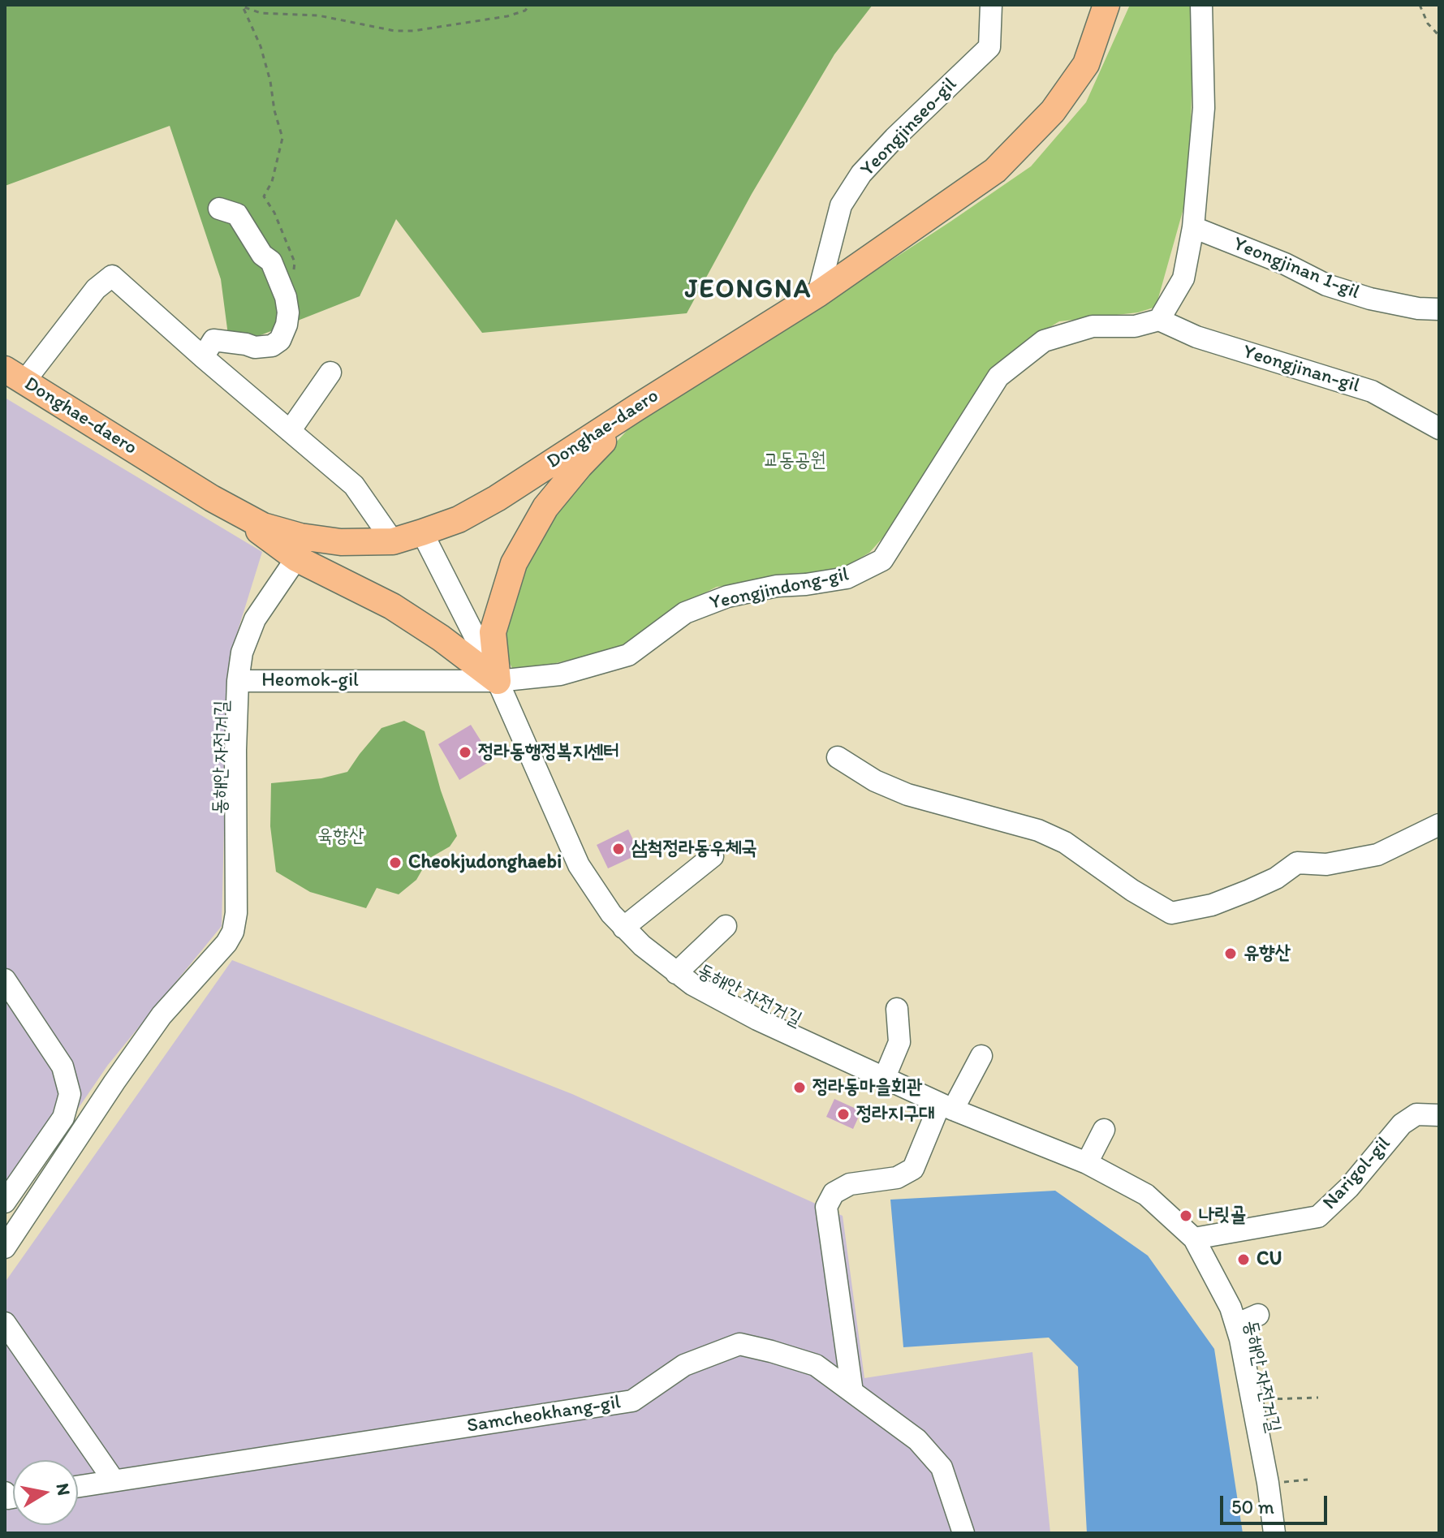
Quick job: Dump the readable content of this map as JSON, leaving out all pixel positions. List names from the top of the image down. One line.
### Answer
{"streets":{"main road":["Donghae-daero"],"street":["Yeongjinseo-gil","Yeongjinan 1-gil","Yeongjinan-gil","Yeongjindong-gil","Heomok-gil","Narigol-gil","Samcheokhang-gil"]},"crossings":[["Yeongjinseo-gil","Donghae-daero"],["Yeongjinan-gil","Yeongjindong-gil"],["Yeongjindong-gil","Heomok-gil"]],"districts":["JEONGNA"],"parks":["교동공원","육향산"],"places":["정라동행정복지센터","삼척정라동우체국","Cheokjudonghaebi","유향산","정라동마을회관","정라지구대","나릿골","CU"],"scale_bar":"50 m","north":"right"}
